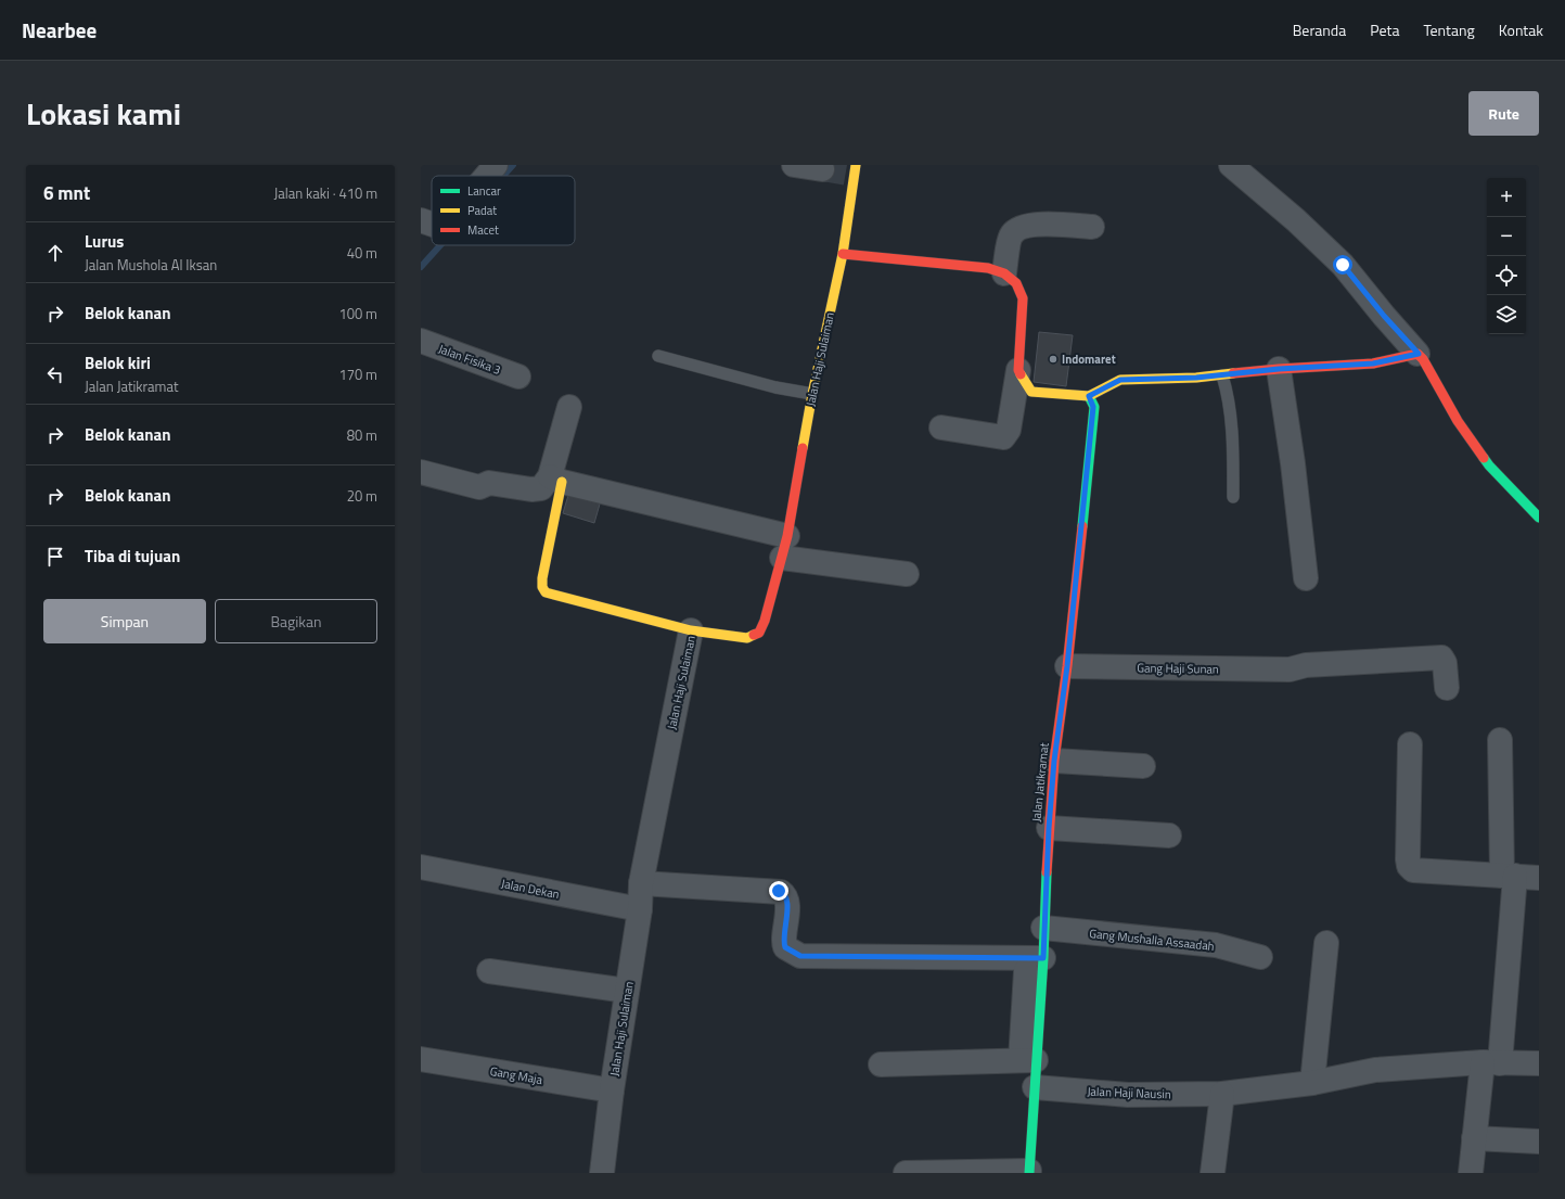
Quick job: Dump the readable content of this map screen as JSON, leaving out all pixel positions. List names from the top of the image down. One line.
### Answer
{"streets":{"street":["Jalan Fisika 3","Jalan Haji Sulaiman","Gang Haji Sunan","Jalan Jatikramat","Jalan Dekan","Gang Mushalla Assaadah","Gang Maja","Jalan Haji Nausin"]},"crossings":[["Jalan Haji Sulaiman","Jalan Dekan"],["Jalan Haji Sulaiman","Gang Maja"],["Gang Haji Sunan","Jalan Jatikramat"],["Jalan Jatikramat","Gang Mushalla Assaadah"]],"places":["Indomaret"],"legend":["Lancar","Padat","Macet"],"page":{"header":"Nearbee","nav":["Beranda","Peta","Tentang","Kontak"],"title":"Lokasi kami","buttons":["Rute",["Simpan","Bagikan"]],"heading":["6 mnt","Jalan kaki · 410 m"],"map_buttons":["+","−"],"list":[["Lurus","Jalan Mushola Al Iksan","40 m"],["Belok kanan","100 m"],["Belok kiri","Jalan Jatikramat","170 m"],["Belok kanan","80 m"],["Belok kanan","20 m"],"Tiba di tujuan"]}}
